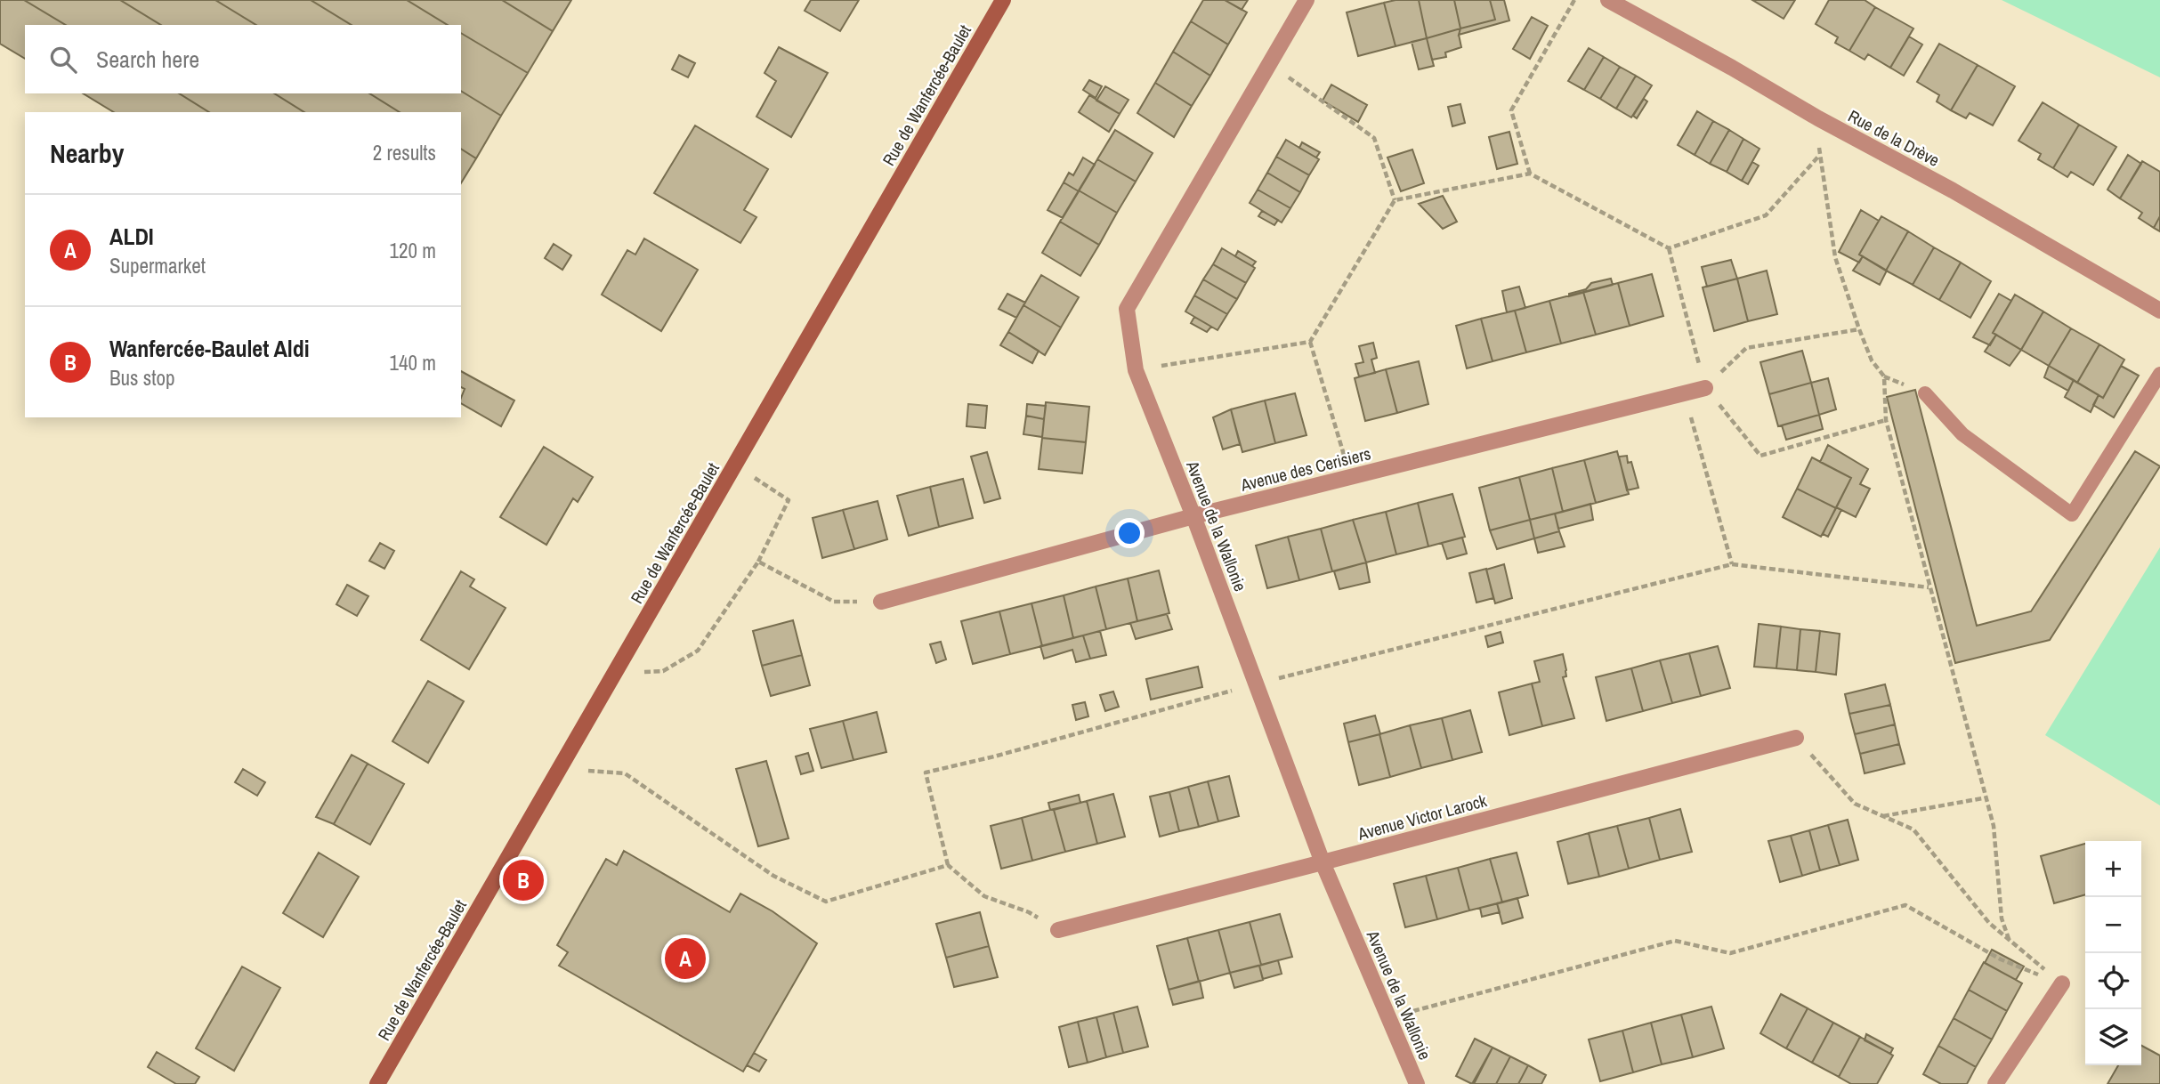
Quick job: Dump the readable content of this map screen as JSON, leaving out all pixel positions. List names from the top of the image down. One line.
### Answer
{"streets":{"main road":["Rue de Wanfercée-Baulet"],"street":["Rue de la Drève","Avenue des Cerisiers","Avenue de la Wallonie","Avenue Victor Larock"]},"crossings":[["Avenue des Cerisiers","Avenue de la Wallonie"],["Avenue de la Wallonie","Avenue Victor Larock"]],"page":{"search":"Search here","heading":["Nearby","2 results"],"list":[{"mark":"A","name":"ALDI","note":"Supermarket","value":"120 m"},{"mark":"B","name":"Wanfercée-Baulet Aldi","note":"Bus stop","value":"140 m"}],"map_buttons":["+","−"],"pins":["B","A"]}}
